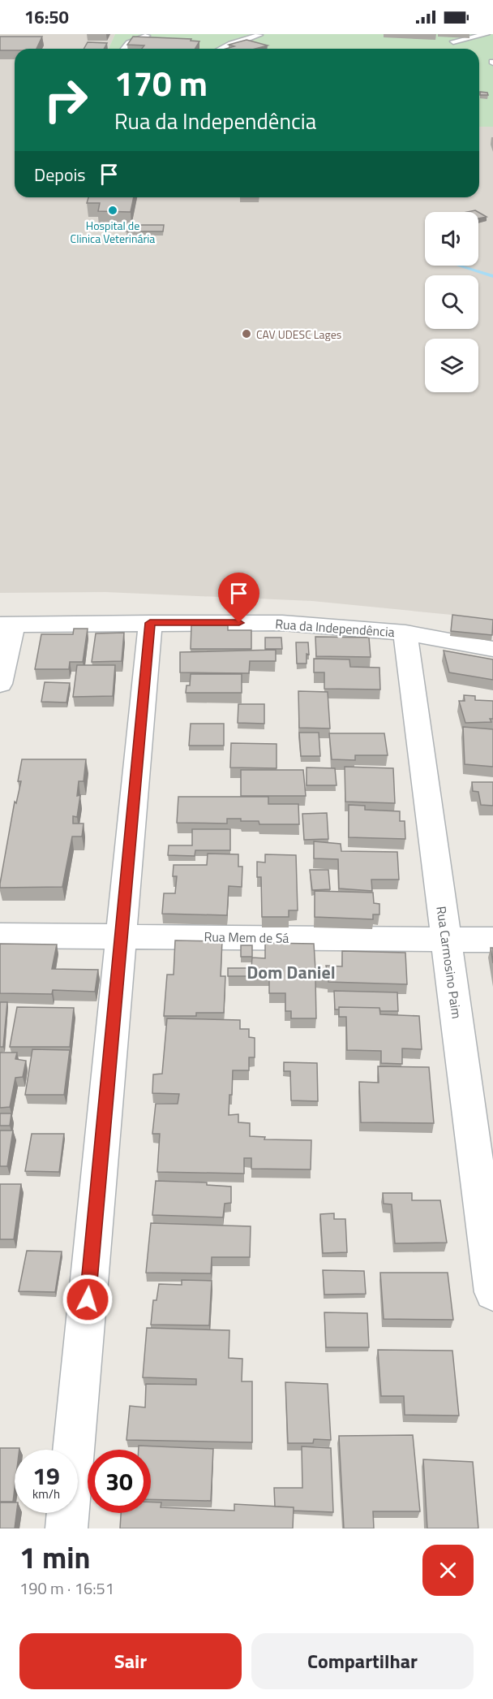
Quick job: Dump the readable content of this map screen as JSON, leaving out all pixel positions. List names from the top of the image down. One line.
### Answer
{"streets":{"street":["Rua da Independência","Rua Mem de Sá","Rua Carmosino Paim"]},"crossings":[["Rua da Independência","Rua Carmosino Paim"],["Rua Mem de Sá","Rua Carmosino Paim"]],"districts":["Dom Daniel"],"places":["Hospital de Clinica Veterinária","CAV UDESC Lages"],"page":{"status":"16:50","turn":["170 m","Rua da Independência"],"then":"Depois","speed":"19 km/h","limit":"30","heading":["1 min","190 m · 16:51"],"buttons":["Sair","Compartilhar"]}}
